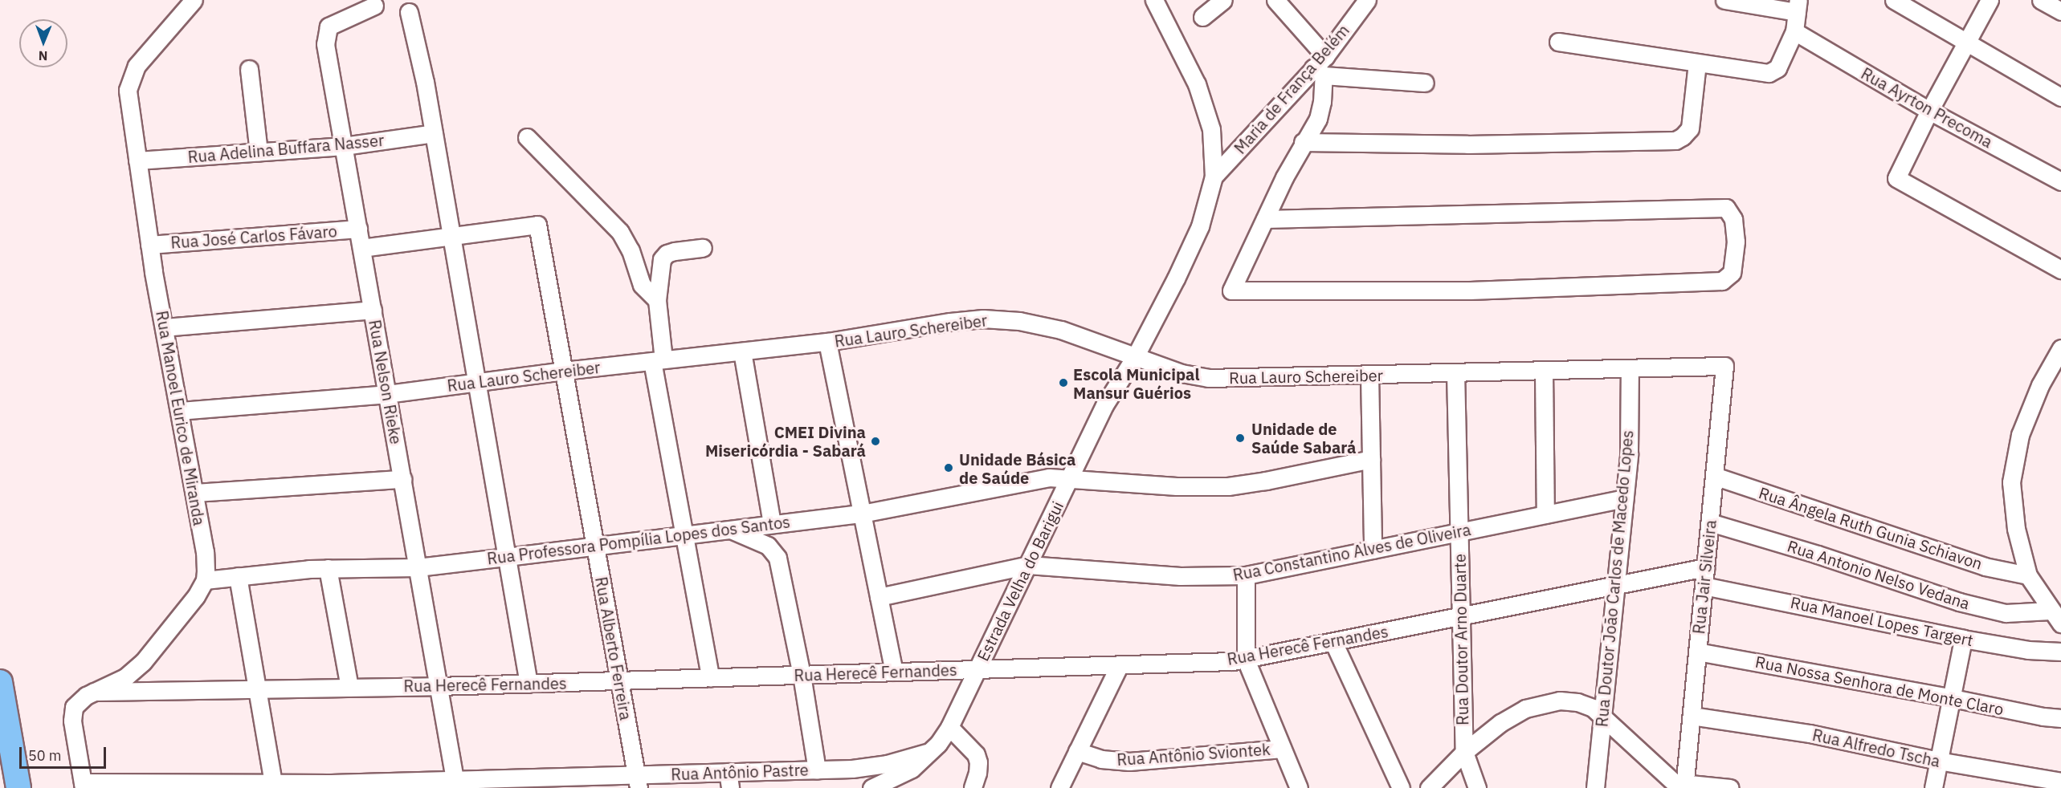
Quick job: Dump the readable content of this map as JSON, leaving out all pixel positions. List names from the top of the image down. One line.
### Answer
{"streets":{"street":["Maria de França Belém","Rua Ayrton Precoma","Rua Adelina Buffara Nasser","Rua José Carlos Fávaro","Rua Lauro Schereiber","Rua Nelson Rieke","Rua Manoel Eurico de Miranda","Rua Ângela Ruth Gunia Schiavon","Rua Professora Pompília Lopes dos Santos","Rua Constantino Alves de Oliveira","Rua Antonio Nelso Vedana","Rua Jair Silveira","Rua Doutor João Carlos de Macedo Lopes","Estrada Velha do Barigui","Rua Manoel Lopes Targert","Rua Doutor Arno Duarte","Rua Herecê Fernandes","Rua Alberto Ferreira","Rua Nossa Senhora de Monte Claro","Rua Alfredo Tscha","Rua Antônio Sviontek","Rua Antônio Pastre"]},"crossings":[["Maria de França Belém","Estrada Velha do Barigui"],["Rua Adelina Buffara Nasser","Rua Nelson Rieke"],["Rua Adelina Buffara Nasser","Rua Manoel Eurico de Miranda"],["Rua José Carlos Fávaro","Rua Nelson Rieke"],["Rua José Carlos Fávaro","Rua Manoel Eurico de Miranda"],["Rua Lauro Schereiber","Rua Nelson Rieke"],["Rua Lauro Schereiber","Rua Manoel Eurico de Miranda"],["Rua Lauro Schereiber","Rua Jair Silveira"],["Rua Lauro Schereiber","Rua Doutor João Carlos de Macedo Lopes"],["Rua Lauro Schereiber","Estrada Velha do Barigui"],["Rua Lauro Schereiber","Rua Doutor Arno Duarte"],["Rua Lauro Schereiber","Rua Alberto Ferreira"],["Rua Nelson Rieke","Rua Professora Pompília Lopes dos Santos"],["Rua Nelson Rieke","Rua Herecê Fernandes"],["Rua Nelson Rieke","Rua Antônio Pastre"],["Rua Manoel Eurico de Miranda","Rua Professora Pompília Lopes dos Santos"],["Rua Ângela Ruth Gunia Schiavon","Rua Jair Silveira"],["Rua Professora Pompília Lopes dos Santos","Estrada Velha do Barigui"],["Rua Professora Pompília Lopes dos Santos","Rua Alberto Ferreira"],["Rua Constantino Alves de Oliveira","Rua Doutor João Carlos de Macedo Lopes"],["Rua Constantino Alves de Oliveira","Estrada Velha do Barigui"],["Rua Constantino Alves de Oliveira","Rua Doutor Arno Duarte"],["Rua Antonio Nelso Vedana","Rua Jair Silveira"],["Rua Jair Silveira","Rua Manoel Lopes Targert"],["Rua Jair Silveira","Rua Herecê Fernandes"],["Rua Jair Silveira","Rua Nossa Senhora de Monte Claro"],["Rua Jair Silveira","Rua Alfredo Tscha"],["Rua Doutor João Carlos de Macedo Lopes","Rua Herecê Fernandes"],["Estrada Velha do Barigui","Rua Herecê Fernandes"],["Estrada Velha do Barigui","Rua Antônio Pastre"],["Rua Doutor Arno Duarte","Rua Herecê Fernandes"],["Rua Herecê Fernandes","Rua Alberto Ferreira"],["Rua Alberto Ferreira","Rua Antônio Pastre"]],"places":["Escola Municipal Mansur Guérios","Unidade de Saúde Sabará","CMEI Divina Misericórdia - Sabará","Unidade Básica de Saúde"],"scale_bar":"50 m","north":"bottom"}
